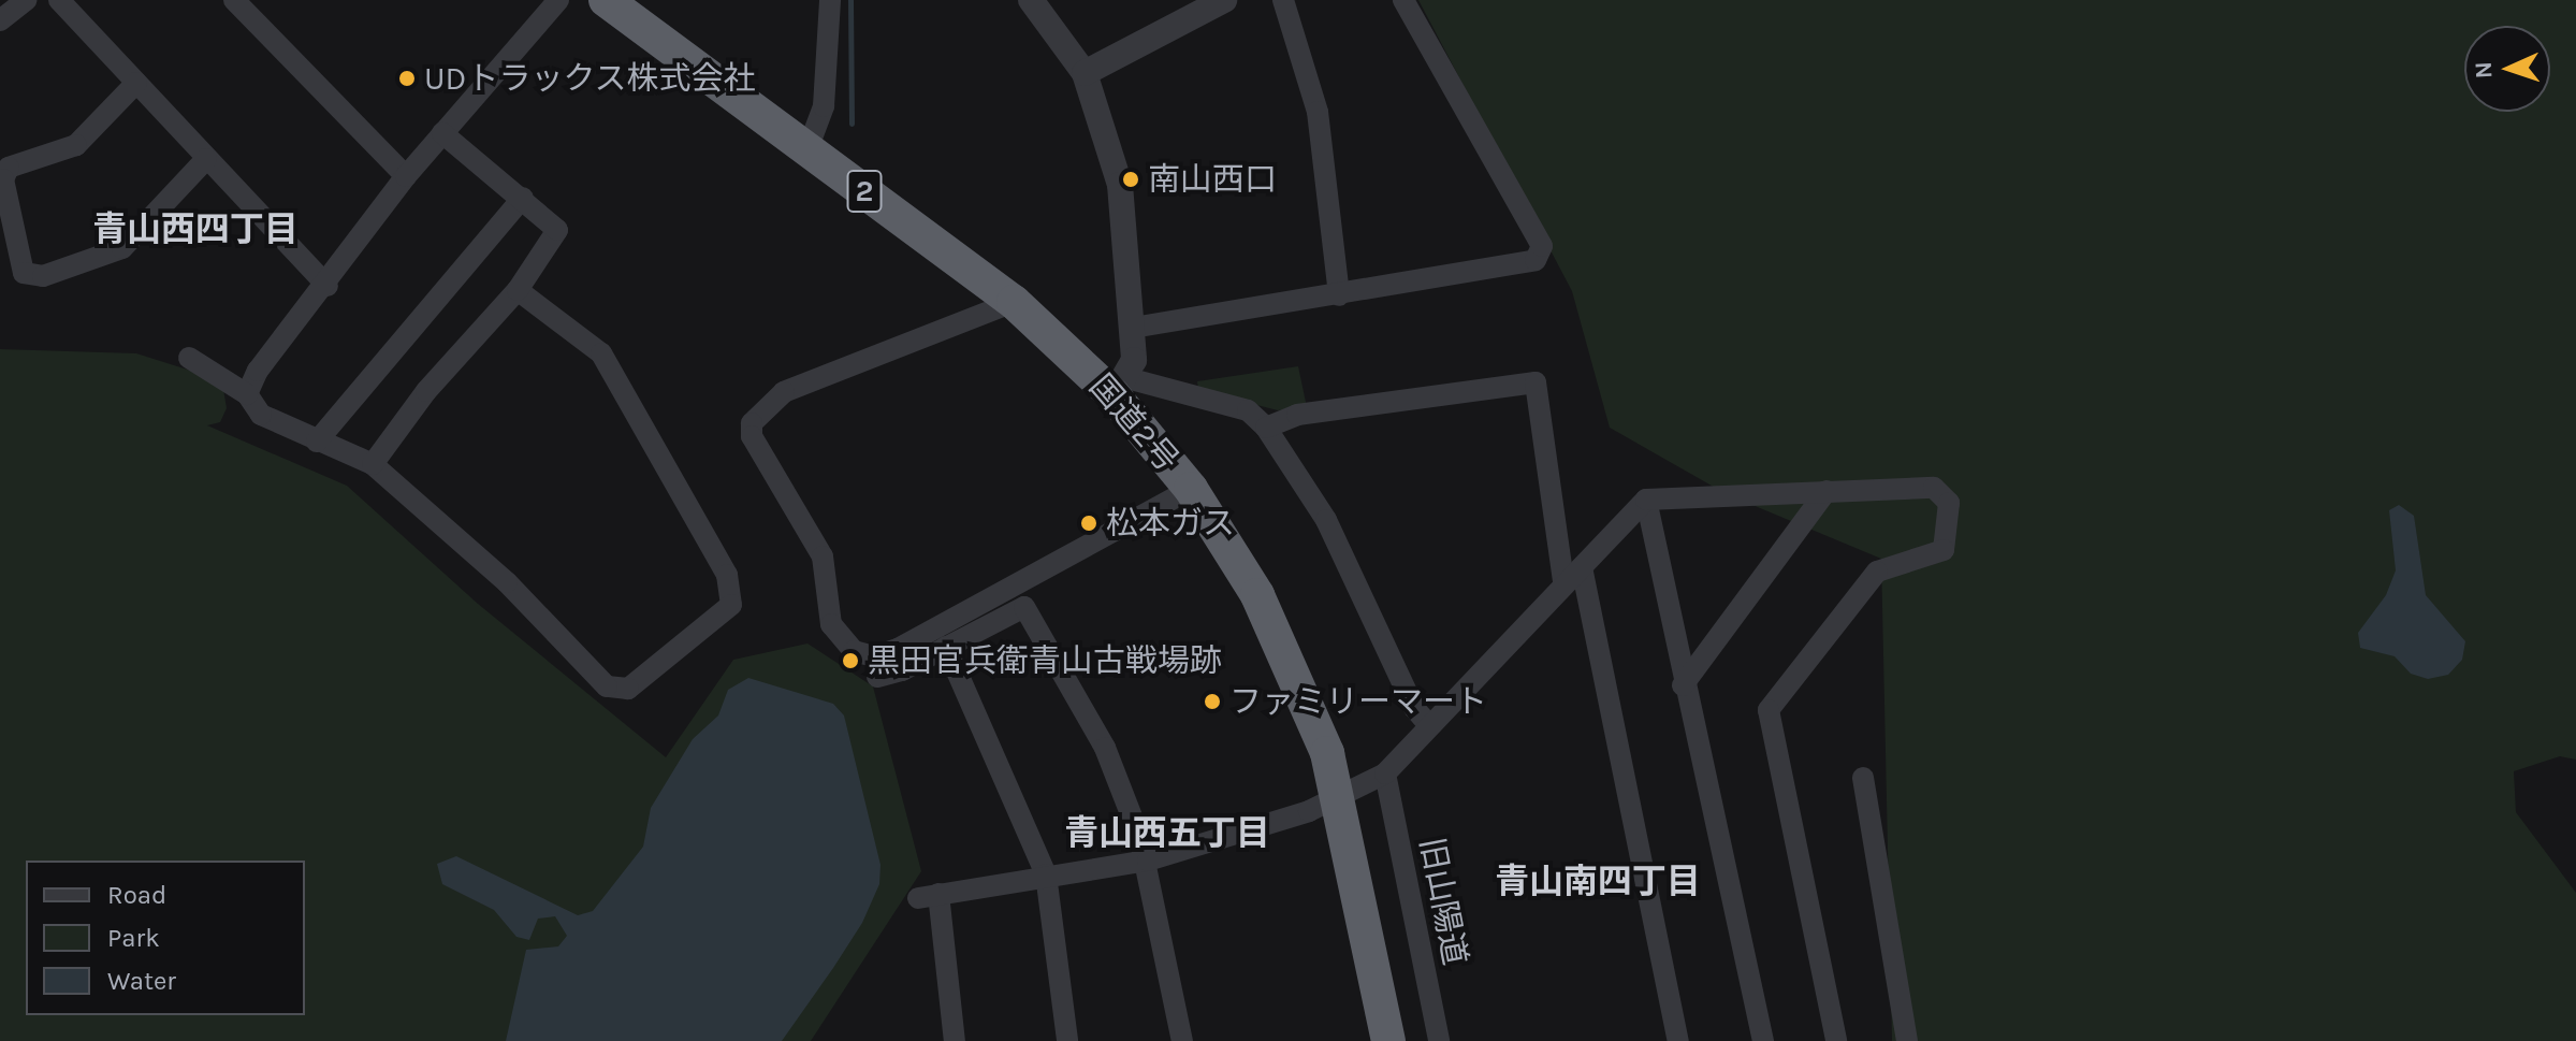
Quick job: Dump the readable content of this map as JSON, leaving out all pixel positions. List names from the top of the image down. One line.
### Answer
{"streets":{"highway":["2","国道2号"],"street":["旧山陽道"]},"districts":["青山西四丁目","青山西五丁目","青山南四丁目"],"places":["UDトラックス株式会社","南山西口","松本ガス","黒田官兵衛青山古戦場跡","ファミリーマート"],"legend":["Road","Park","Water"],"north":"left"}
